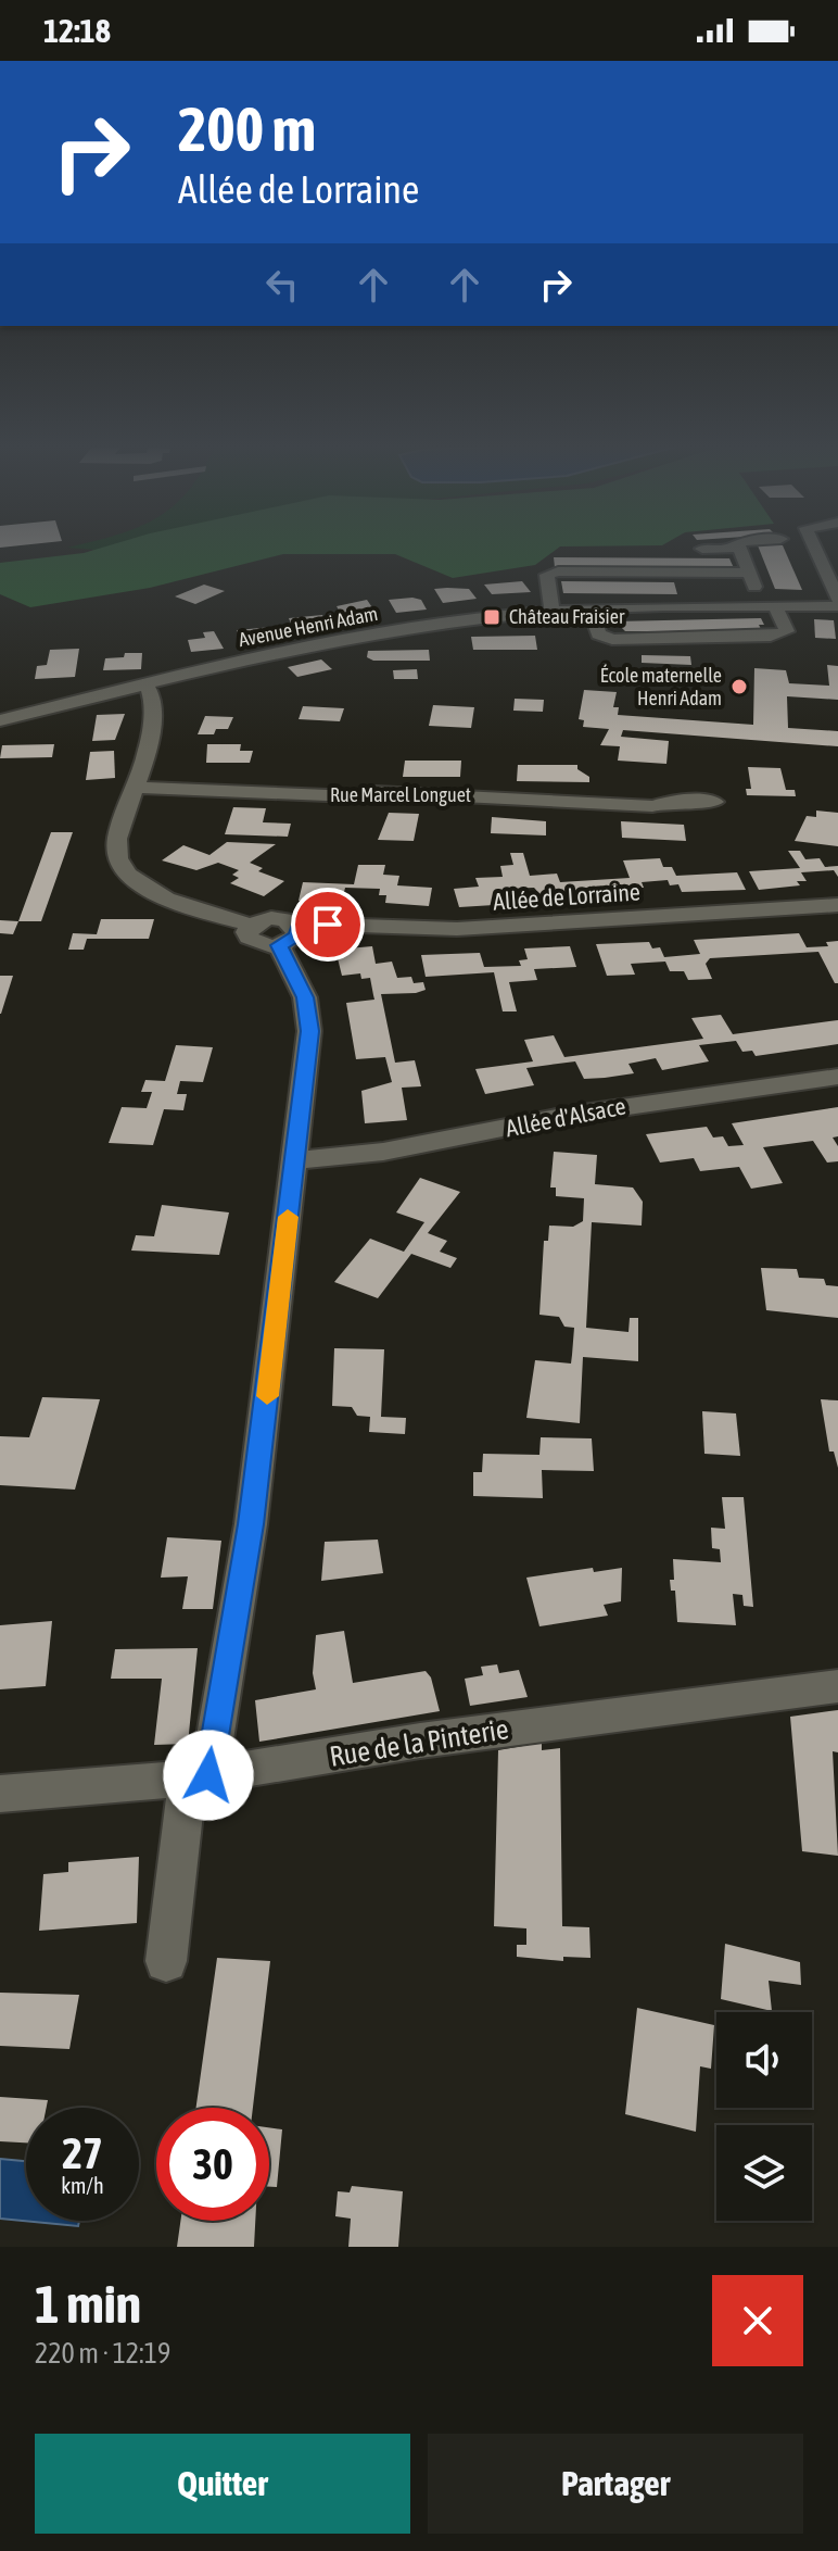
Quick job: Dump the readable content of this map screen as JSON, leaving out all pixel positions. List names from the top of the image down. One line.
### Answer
{"streets":{"street":["Avenue Henri Adam","Rue Marcel Longuet","Allée de Lorraine","Allée d'Alsace","Rue de la Pinterie"]},"crossings":[["Rue Marcel Longuet","Allée de Lorraine"]],"places":{"transit":["Château Fraisier"],"other":["École maternelle Henri Adam"]},"page":{"status":"12:18","turn":["200 m","Allée de Lorraine"],"speed":"27 km/h","limit":"30","heading":["1 min","220 m · 12:19"],"buttons":["Quitter","Partager"]}}
